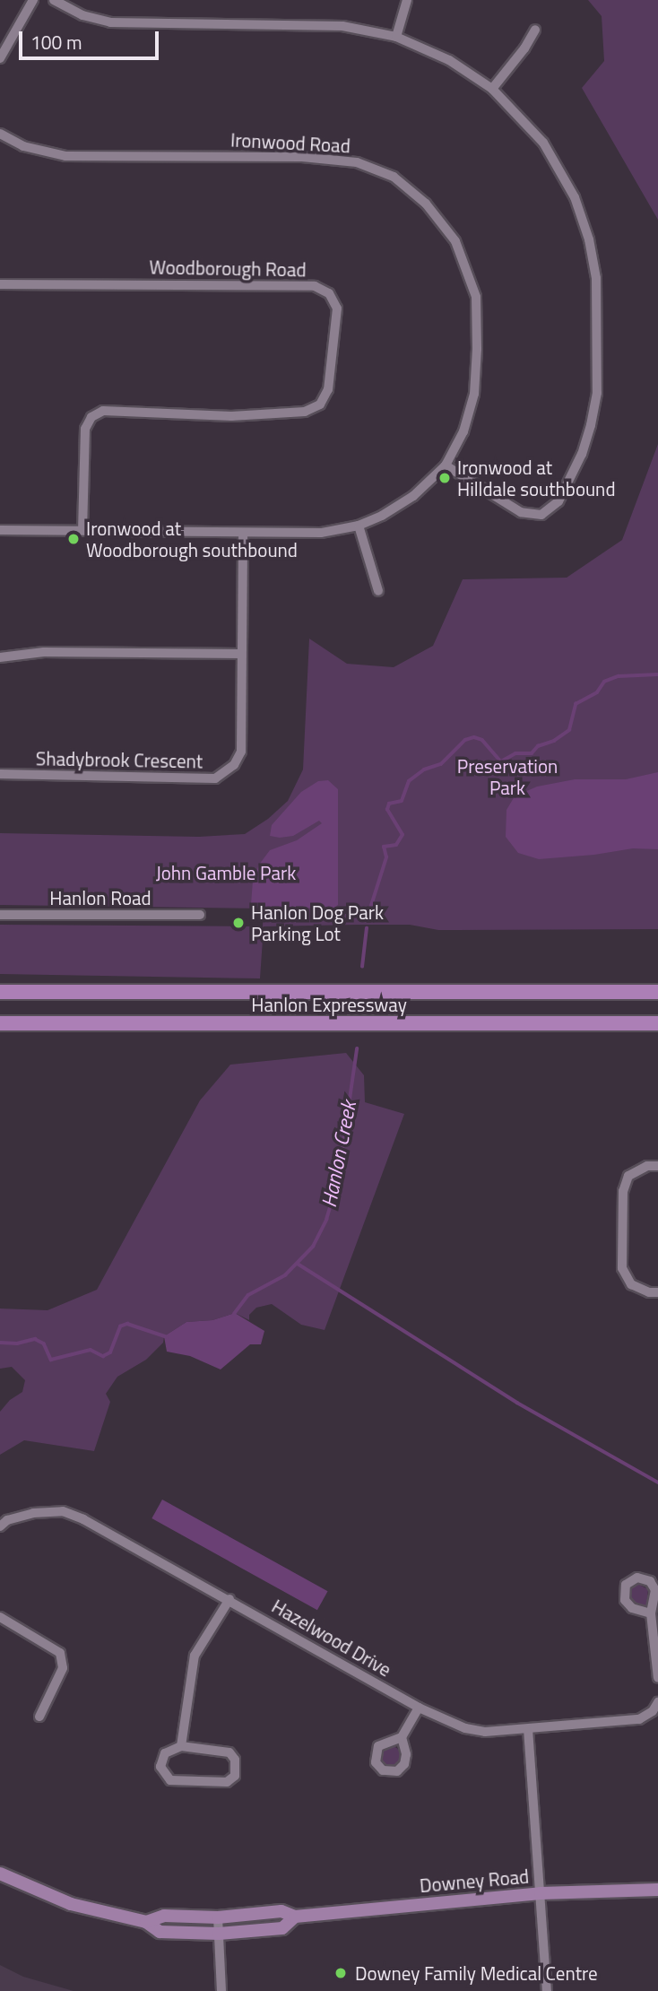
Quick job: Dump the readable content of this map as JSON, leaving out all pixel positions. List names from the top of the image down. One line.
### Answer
{"streets":{"highway":["Hanlon Expressway"],"main road":["Downey Road"],"street":["Ironwood Road","Woodborough Road","Shadybrook Crescent","Hanlon Road","Hazelwood Drive"]},"crossings":[["Ironwood Road","Woodborough Road"],["Ironwood Road","Shadybrook Crescent"]],"water":["Hanlon Creek"],"parks":["Preservation Park","John Gamble Park"],"places":["Ironwood at Hilldale southbound","Ironwood at Woodborough southbound","Hanlon Dog Park Parking Lot","Downey Family Medical Centre"],"scale_bar":"100 m"}
